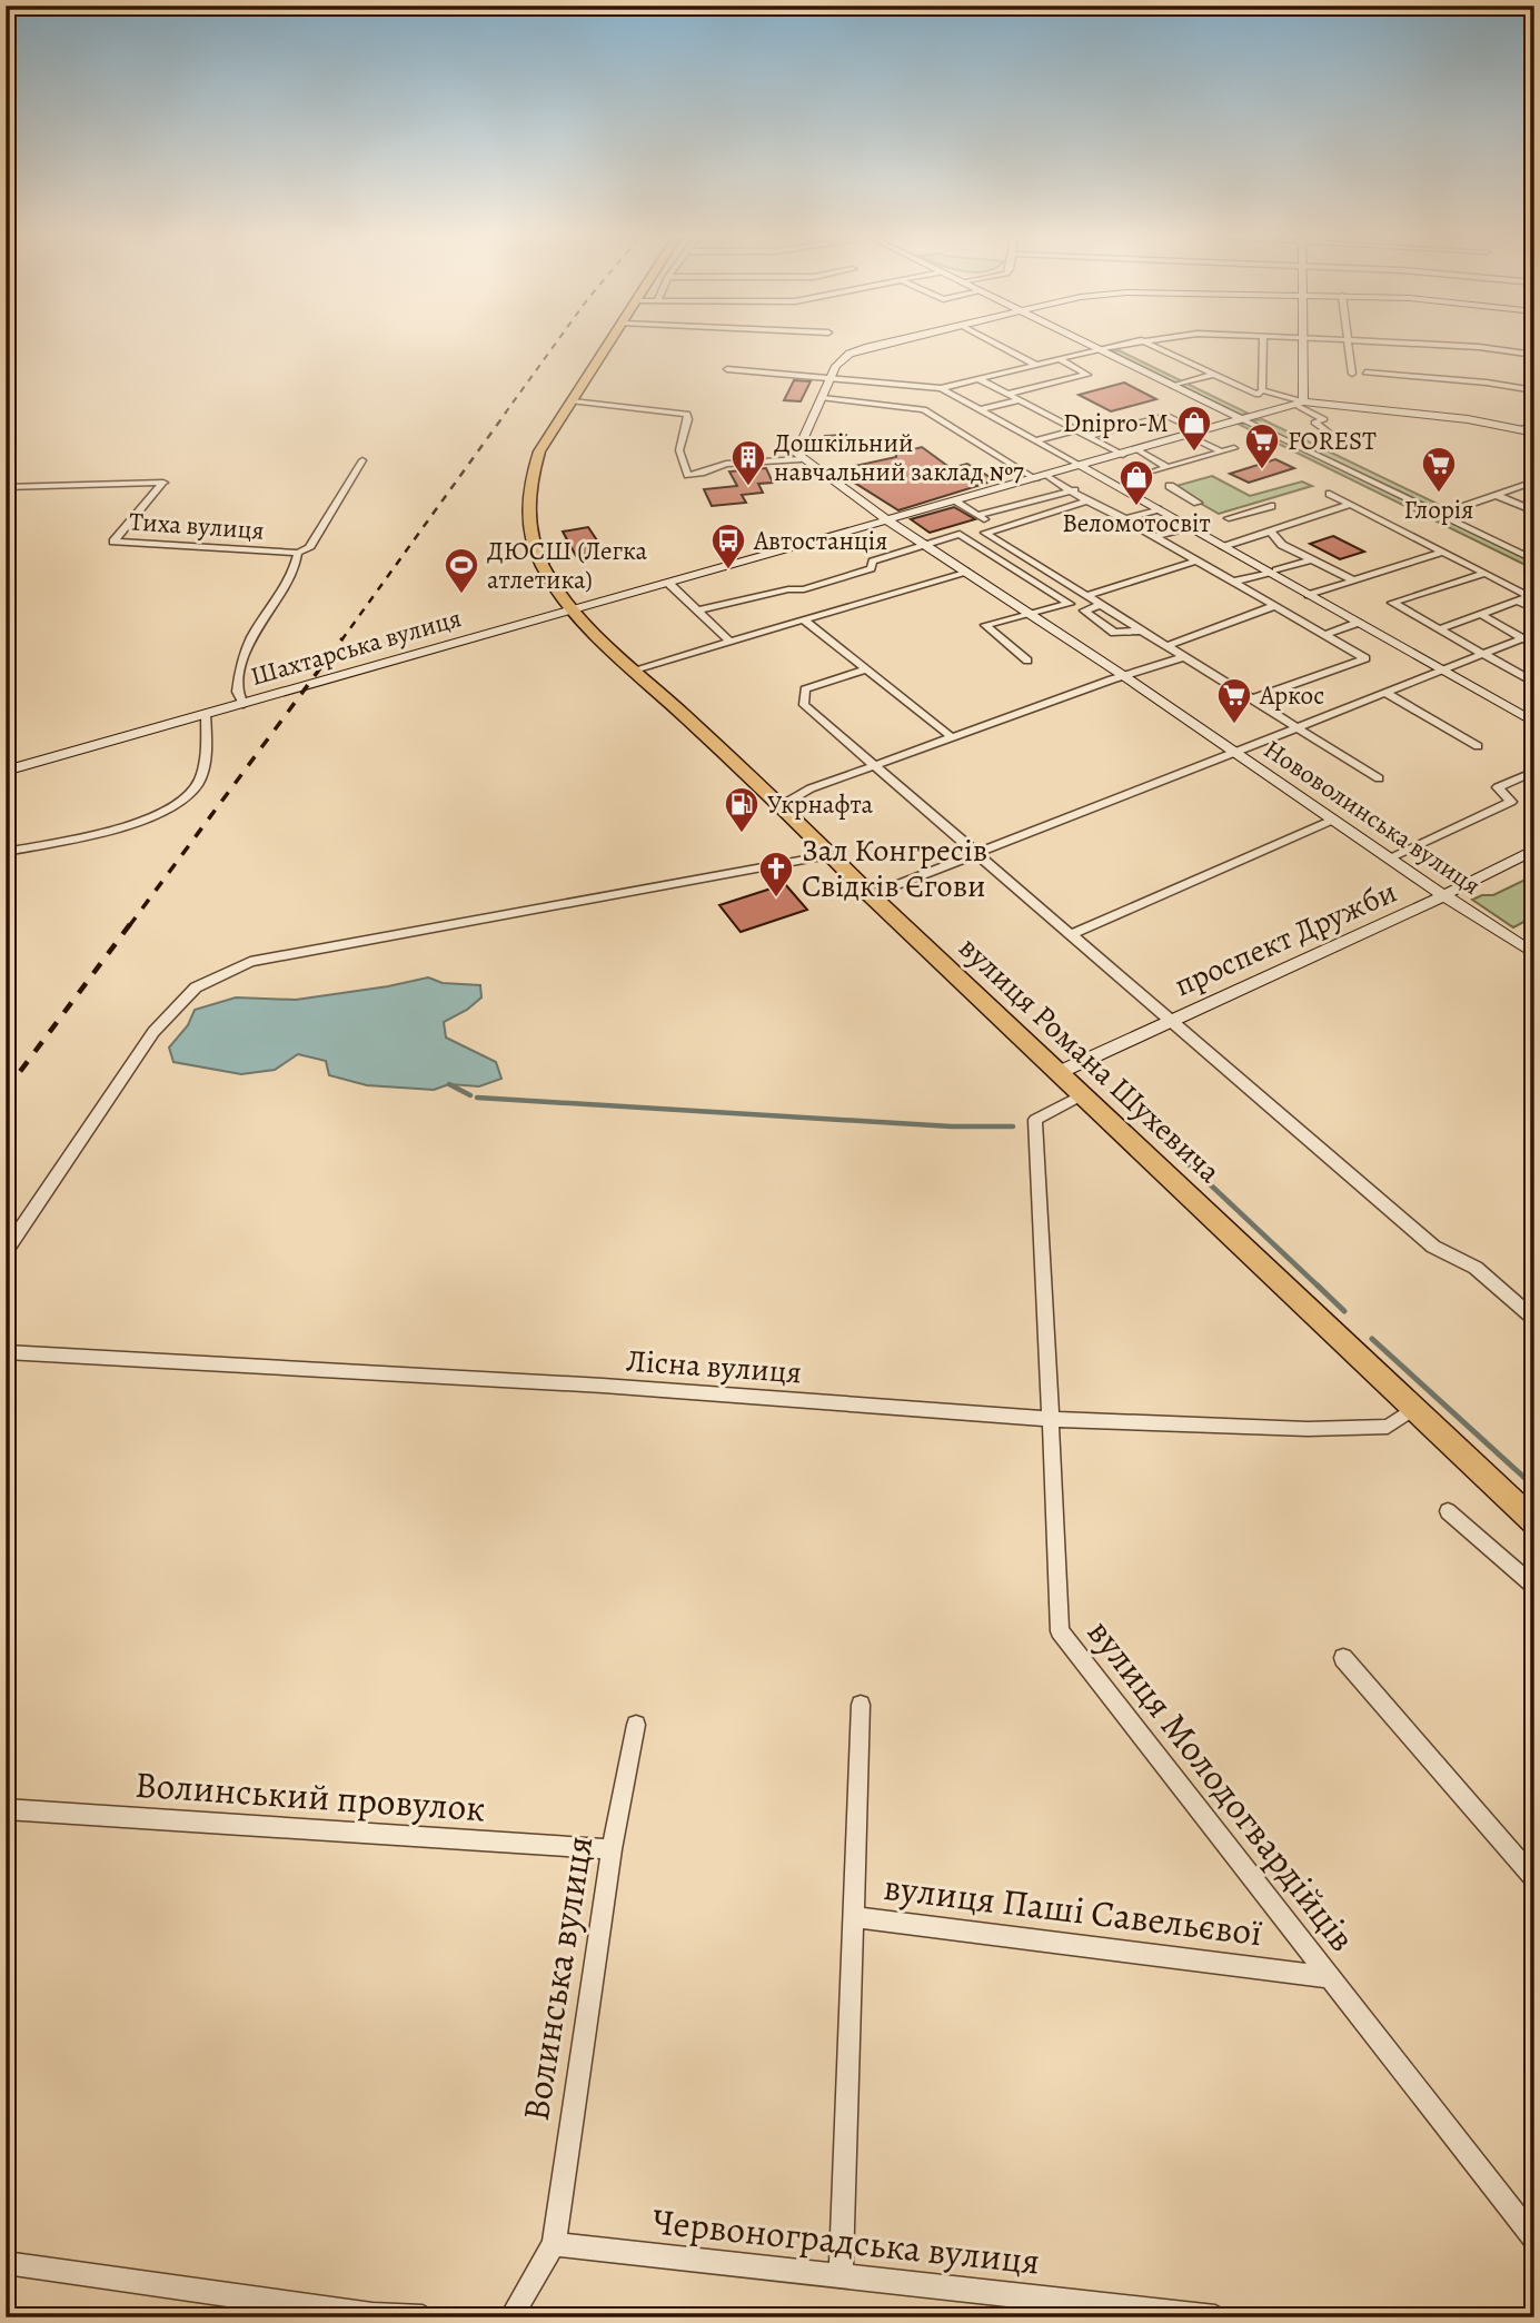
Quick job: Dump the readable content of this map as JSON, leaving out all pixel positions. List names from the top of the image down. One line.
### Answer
{"streets":{"main road":["вулиця Романа Шухевича"],"street":["Тиха вулиця","Шахтарська вулиця","Нововолинська вулиця","проспект Дружби","Лісна вулиця","вулиця Молодогвардійців","Волинський провулок","вулиця Паші Савельєвої","Волинська вулиця","Червоноградська вулиця"]},"crossings":[["Тиха вулиця","Шахтарська вулиця"],["Шахтарська вулиця","Нововолинська вулиця"],["Шахтарська вулиця","вулиця Романа Шухевича"],["Нововолинська вулиця","проспект Дружби"],["проспект Дружби","вулиця Романа Шухевича"],["вулиця Романа Шухевича","Лісна вулиця"],["вулиця Романа Шухевича","вулиця Молодогвардійців"],["Лісна вулиця","вулиця Молодогвардійців"],["вулиця Молодогвардійців","вулиця Паші Савельєвої"],["Волинський провулок","Волинська вулиця"],["вулиця Паші Савельєвої","Червоноградська вулиця"],["Волинська вулиця","Червоноградська вулиця"]],"places":{"shop":["Dnipro-M","Веломотосвіт"],"supermarket":["FOREST","Глорія","Аркос"],"building":["Дошкільний навчальний заклад №7"],"bus stop":["Автостанція"],"sports":["ДЮСШ (Легка атлетика)"],"fuel station":["Укрнафта"],"church":["Зал Конгресів Свідків Єгови"]}}
